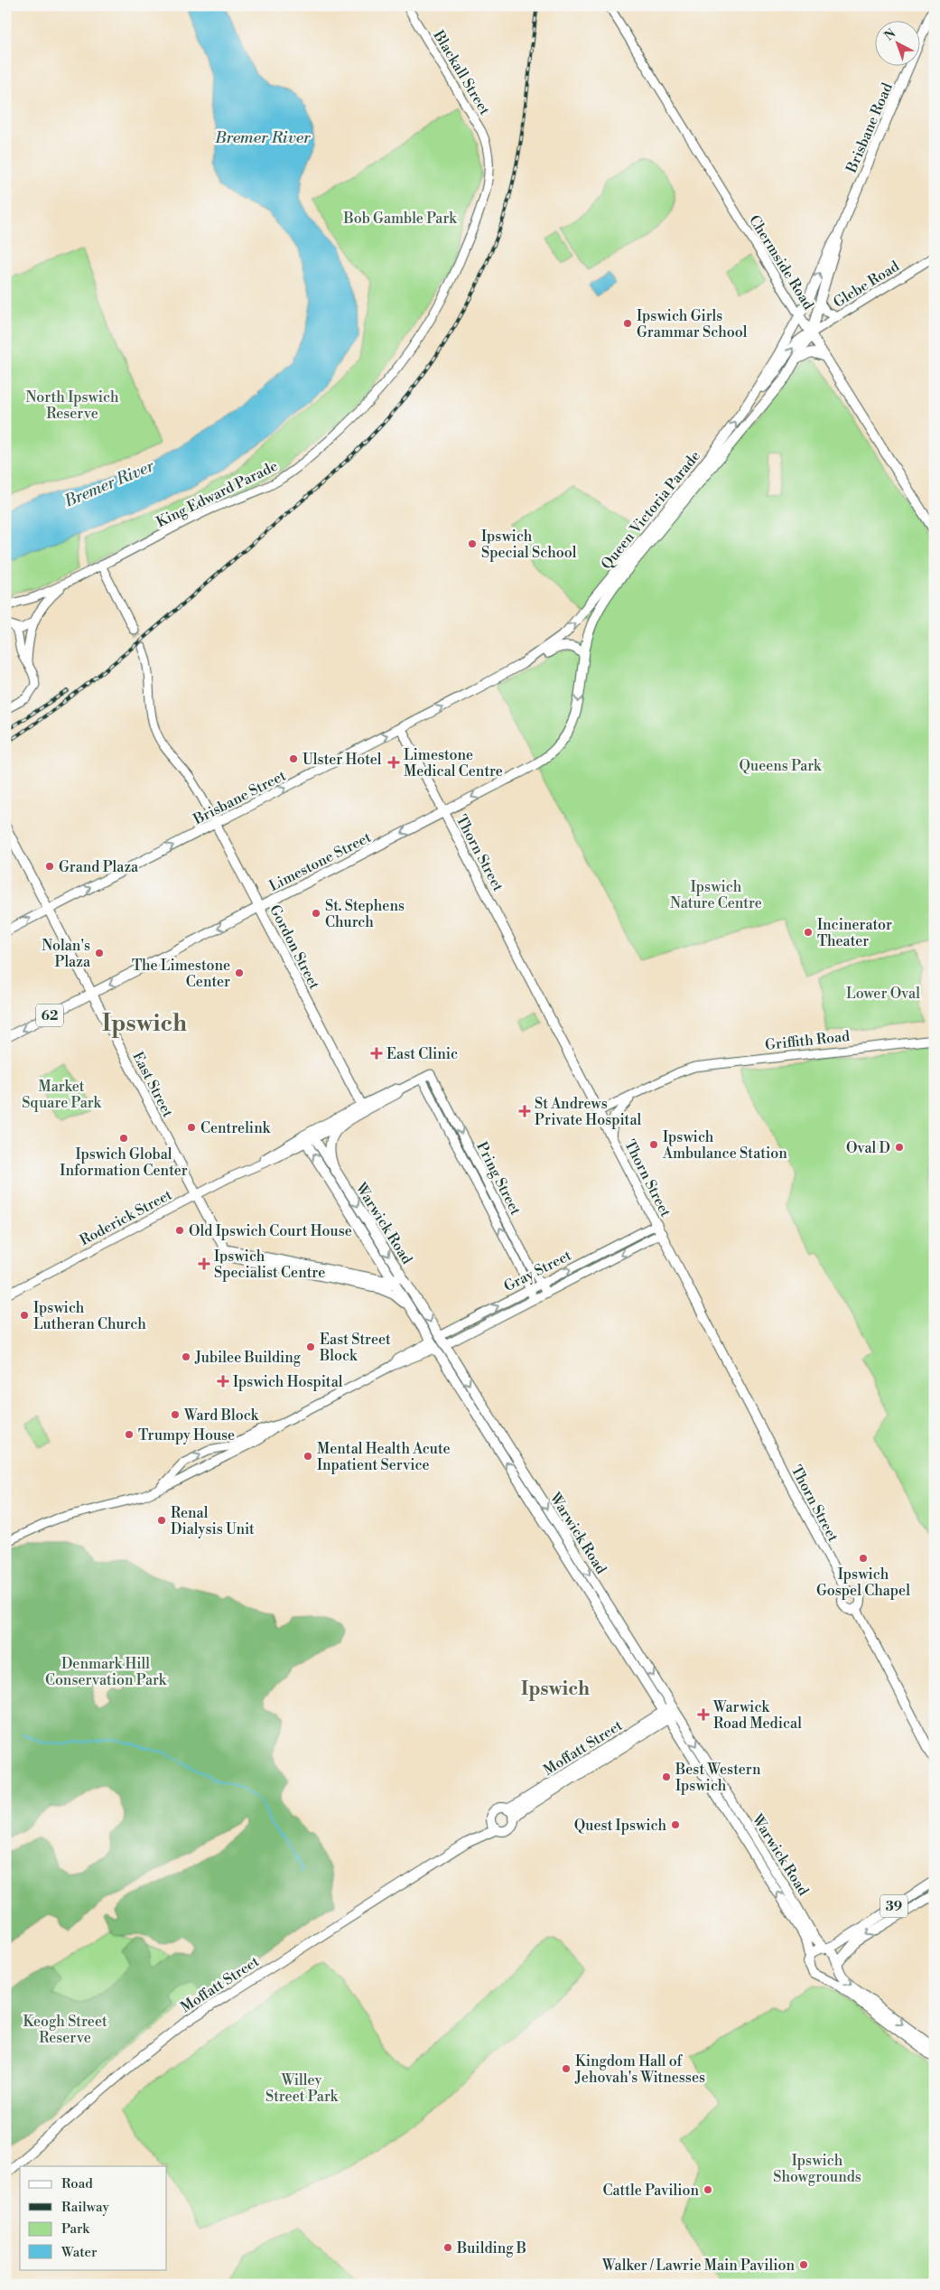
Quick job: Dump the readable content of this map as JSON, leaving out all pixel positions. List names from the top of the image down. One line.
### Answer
{"streets":{"main road":["Brisbane Road","Chermside Road","Queen Victoria Parade","Brisbane Street","Thorn Street","Limestone Street","Gordon Street","62","East Street","Roderick Street","Warwick Road","Gray Street","Moffatt Street","39"],"street":["Blackall Street","Glebe Road","King Edward Parade","Griffith Road","Pring Street"]},"crossings":[["Blackall Street","King Edward Parade"],["Brisbane Road","Chermside Road"],["Brisbane Road","Glebe Road"],["Brisbane Road","Queen Victoria Parade"],["Chermside Road","Glebe Road"],["Chermside Road","Queen Victoria Parade"],["Glebe Road","Queen Victoria Parade"],["Queen Victoria Parade","Brisbane Street"],["Queen Victoria Parade","Limestone Street"],["Brisbane Street","Thorn Street"],["Brisbane Street","Gordon Street"],["Brisbane Street","East Street"],["Thorn Street","Limestone Street"],["Thorn Street","Griffith Road"],["Thorn Street","Gray Street"],["Limestone Street","Gordon Street"],["Limestone Street","East Street"],["Gordon Street","Roderick Street"],["East Street","Roderick Street"],["Pring Street","Roderick Street"],["Pring Street","Gray Street"],["Roderick Street","Warwick Road"],["Warwick Road","Gray Street"],["Warwick Road","Moffatt Street"],["Warwick Road","39"]],"one_way":["Brisbane Street","Limestone Street"],"districts":["Ipswich","Ipswich"],"water":["Bremer River"],"parks":["Bob Gamble Park","North Ipswich Reserve","Queens Park","Ipswich Nature Centre","Lower Oval","Market Square Park","Denmark Hill Conservation Park","Keogh Street Reserve","Willey Street Park","Ipswich Showgrounds"],"places":{"other":["Ipswich Girls Grammar School","Ipswich Special School","Ulster Hotel","Grand Plaza","St. Stephens Church","Incinerator Theater","Nolan's Plaza","The Limestone Center","Centrelink","Ipswich Global Information Center","Ipswich Ambulance Station","Oval D","Old Ipswich Court House","Ipswich Lutheran Church","East Street Block","Jubilee Building","Ward Block","Trumpy House","Mental Health Acute Inpatient Service","Renal Dialysis Unit","Ipswich Gospel Chapel","Best Western Ipswich","Quest Ipswich","Kingdom Hall of Jehovah's Witnesses","Cattle Pavilion","Building B","Walker / Lawrie Main Pavilion"],"health":["Limestone Medical Centre","East Clinic","St Andrews Private Hospital","Ipswich Specialist Centre","Ipswich Hospital","Warwick Road Medical"]},"legend":["Road","Railway","Park","Water"],"north":"top left"}
